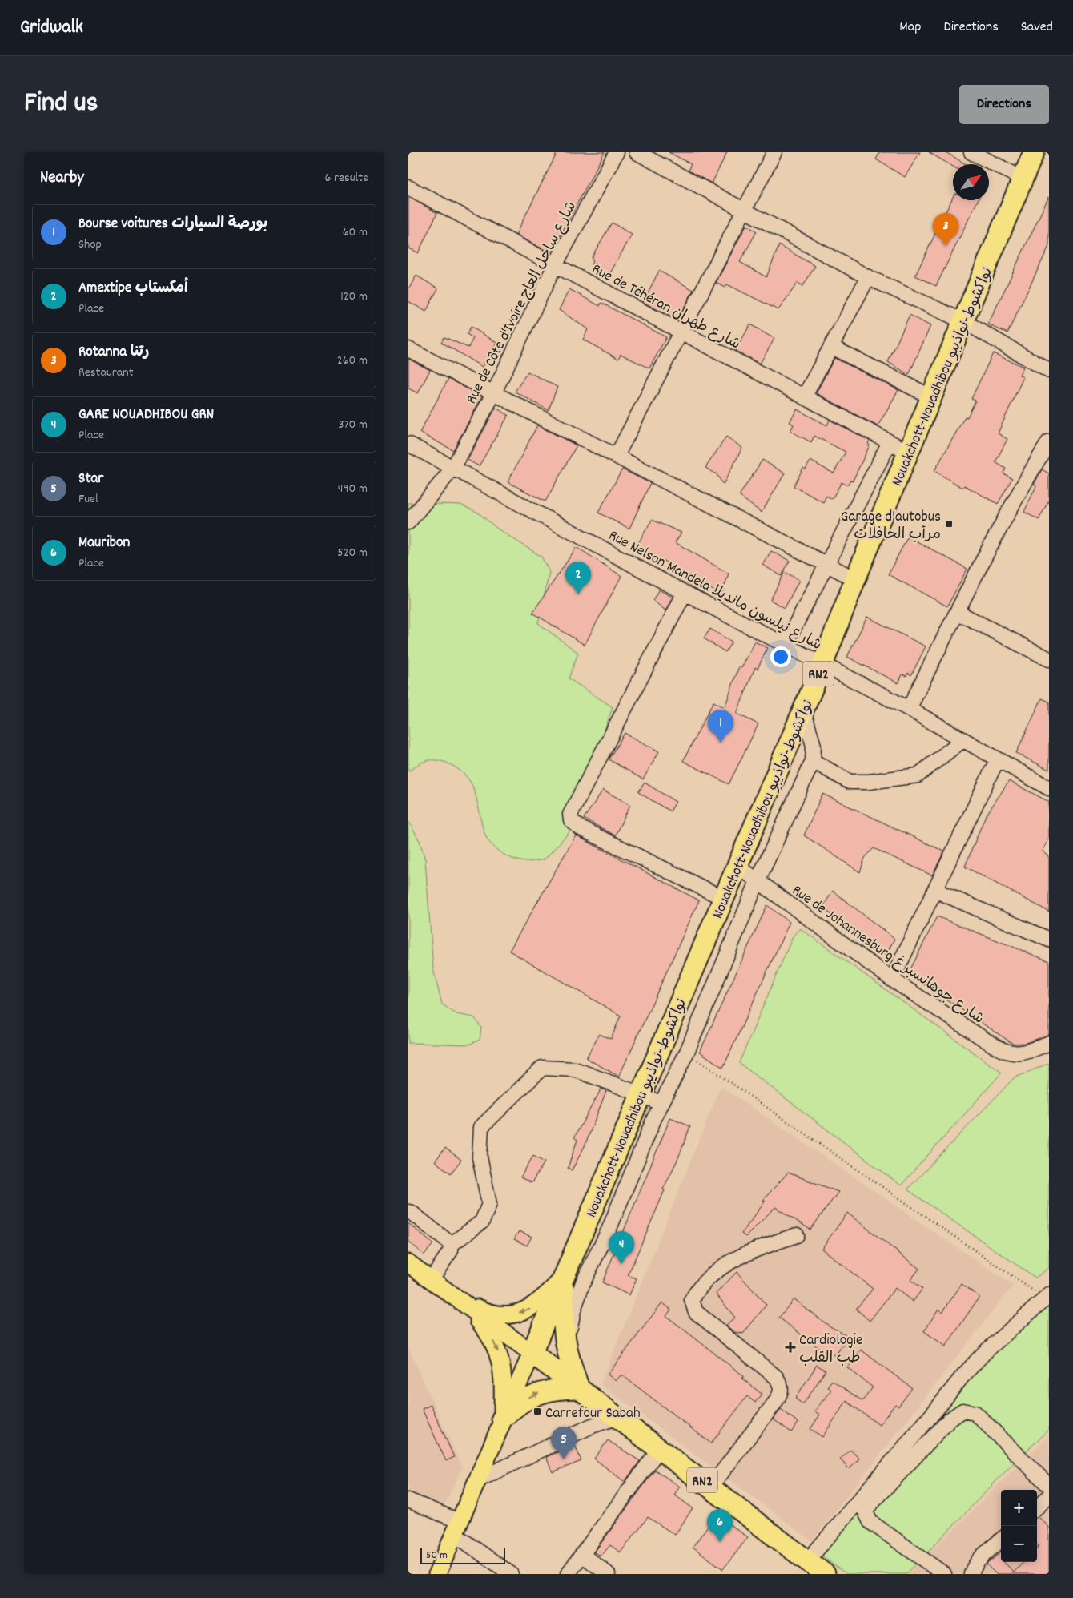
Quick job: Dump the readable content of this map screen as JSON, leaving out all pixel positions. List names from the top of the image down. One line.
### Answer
{"streets":{"highway":["Nouakchott-Nouadhibou نواكشوط-نواذيبو","RN2"],"street":["Rue de Côte d'Ivoire شارع ساحل العاج","Rue de Téhéran شارع طهران","Rue Nelson Mandela شارع نيلسون مانديلا","Rue de Johannesburg شارع جوهانسبرغ"]},"crossings":[["Rue de Côte d'Ivoire شارع ساحل العاج","Rue de Téhéran شارع طهران"],["Rue de Côte d'Ivoire شارع ساحل العاج","Rue Nelson Mandela شارع نيلسون مانديلا"],["Rue de Téhéran شارع طهران","Nouakchott-Nouadhibou نواكشوط-نواذيبو"],["Nouakchott-Nouadhibou نواكشوط-نواذيبو","Rue Nelson Mandela شارع نيلسون مانديلا"],["Nouakchott-Nouadhibou نواكشوط-نواذيبو","RN2"],["Nouakchott-Nouadhibou نواكشوط-نواذيبو","Rue de Johannesburg شارع جوهانسبرغ"]],"places":{"transit":["Garage d'autobus مرأب الحافلات","Carrefour Sabah"],"health":["Cardiologie طب القلب"]},"scale_bar":"50 m","north":"top right","page":{"header":"Gridwalk","nav":["Map","Directions","Saved"],"title":"Find us","buttons":"Directions","heading":["Nearby","6 results"],"list":[{"mark":"1","name":"Bourse voitures بورصة السيارات","note":"Shop","value":"60 m"},{"mark":"2","name":"Amextipe أمكستاب","note":"Place","value":"120 m"},{"mark":"3","name":"Rotanna رتنا","note":"Restaurant","value":"260 m"},{"mark":"4","name":"GARE NOUADHIBOU GRN","note":"Place","value":"370 m"},{"mark":"5","name":"Star","note":"Fuel","value":"490 m"},{"mark":"6","name":"Mauribon","note":"Place","value":"520 m"}],"pins":["3","2","1","4","5","6"],"map_buttons":["+","−"],"scale":"50 m"}}
